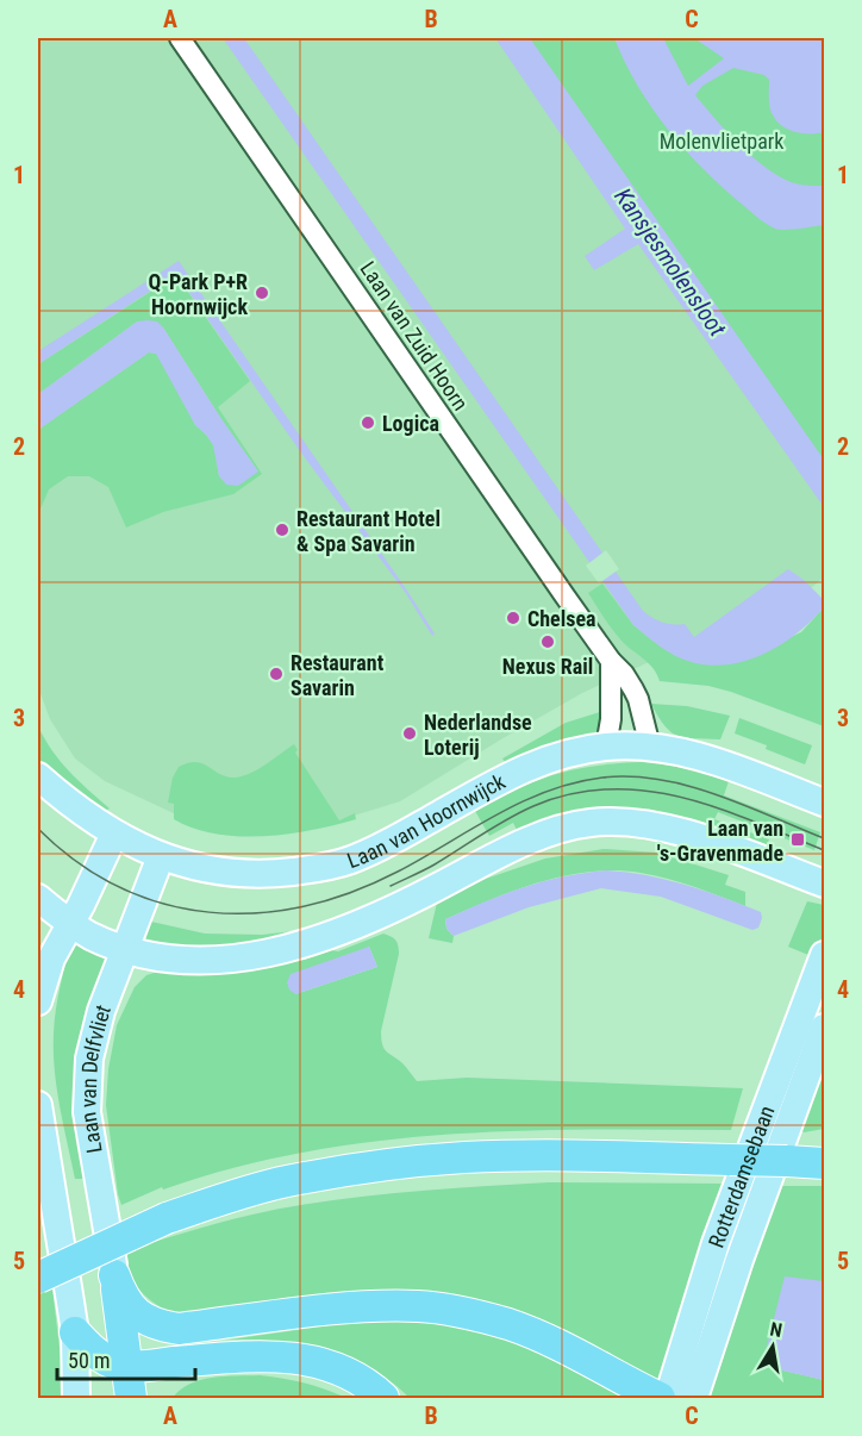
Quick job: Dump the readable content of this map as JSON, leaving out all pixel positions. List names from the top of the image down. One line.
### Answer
{"streets":{"highway":["Laan van Delfvliet"],"main road":["Laan van Hoornwijck","Rotterdamsebaan"],"street":["Laan van Zuid Hoorn"]},"crossings":[["Laan van Zuid Hoorn","Laan van Hoornwijck"],["Laan van Hoornwijck","Laan van Delfvliet"]],"water":["Kansjesmolensloot"],"parks":["Molenvlietpark"],"places":{"other":["Q-Park P+R Hoornwijck","Logica","Restaurant Hotel & Spa Savarin","Chelsea","Nexus Rail","Restaurant Savarin","Nederlandse Loterij"],"transit":["Laan van 's-Gravenmade"]},"scale_bar":"50 m","north":"top","grid":{"columns":["A","B","C"],"rows":["1","2","3","4","5"]}}
